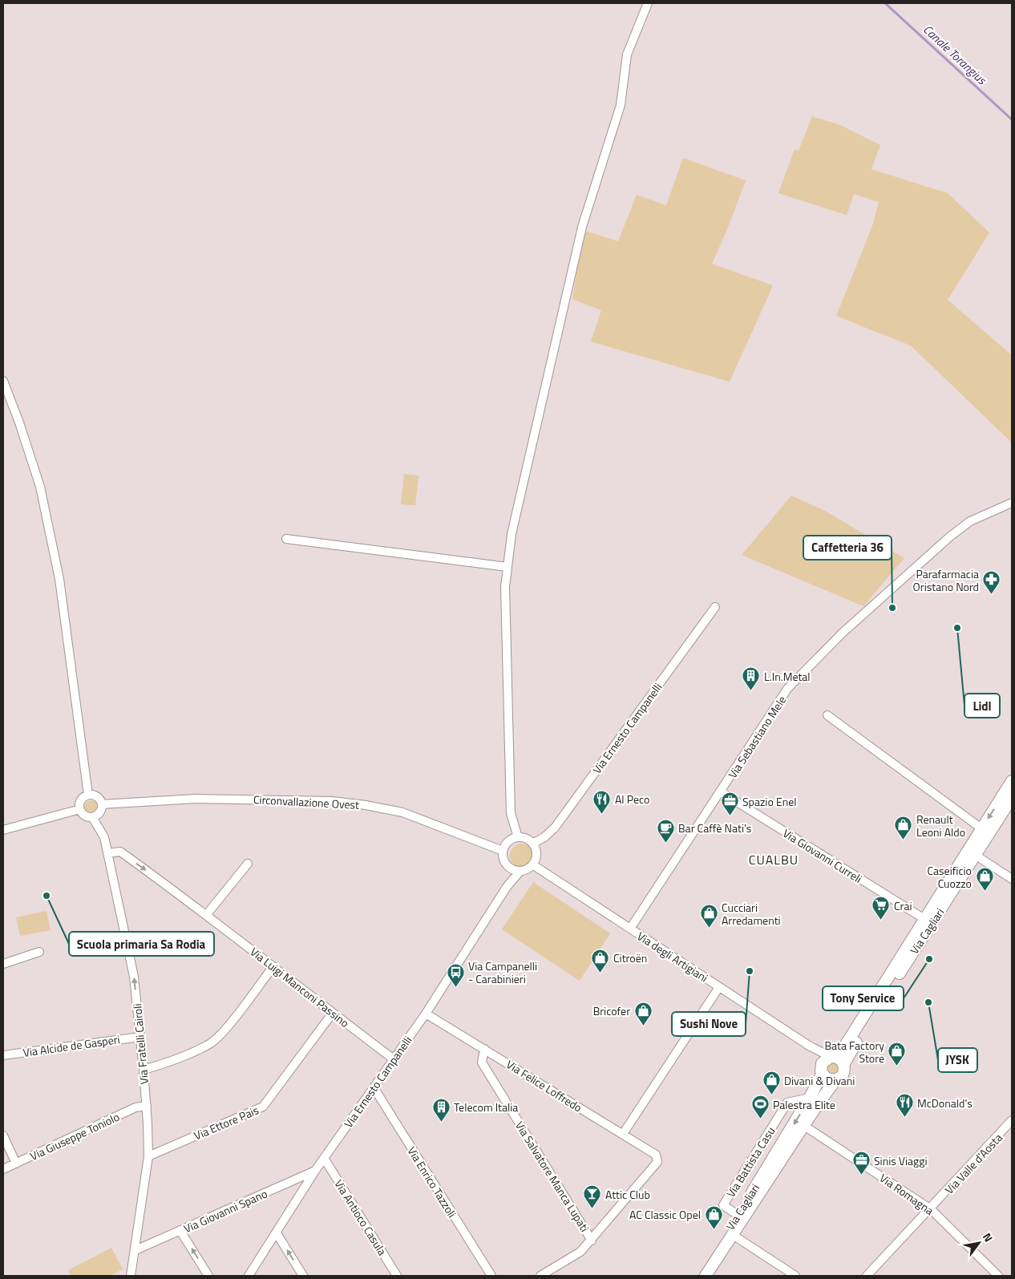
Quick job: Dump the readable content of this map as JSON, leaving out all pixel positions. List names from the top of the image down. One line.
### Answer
{"streets":{"main road":["Via Cagliari"],"street":["Via Ernesto Campanelli","Via Sebastiano Mele","Circonvallazione Ovest","Via Giovanni Curreli","Via degli Artigiani","Via Luigi Manconi Passino","Via Fratelli Cairoli","Via Alcide de Gasperi","Via Felice Loffredo","Via Ettore Pais","Via Giuseppe Toniolo","Via Battista Casu","Via Valle d'Aosta","Via Salvatore Manca Lupati","Via Enrico Tazzoli","Via Romagna","Via Giovanni Spano","Via Antioco Casula"]},"crossings":[["Via Ernesto Campanelli","Circonvallazione Ovest"],["Via Ernesto Campanelli","Via degli Artigiani"],["Via Ernesto Campanelli","Via Luigi Manconi Passino"],["Via Ernesto Campanelli","Via Felice Loffredo"],["Via Ernesto Campanelli","Via Enrico Tazzoli"],["Via Ernesto Campanelli","Via Giovanni Spano"],["Via Ernesto Campanelli","Via Antioco Casula"],["Via Sebastiano Mele","Via Giovanni Curreli"],["Via Sebastiano Mele","Via degli Artigiani"],["Circonvallazione Ovest","Via degli Artigiani"],["Circonvallazione Ovest","Via Fratelli Cairoli"],["Via Giovanni Curreli","Via Cagliari"],["Via Cagliari","Via degli Artigiani"],["Via Cagliari","Via Battista Casu"],["Via Cagliari","Via Romagna"],["Via Luigi Manconi Passino","Via Fratelli Cairoli"],["Via Luigi Manconi Passino","Via Ettore Pais"],["Via Fratelli Cairoli","Via Alcide de Gasperi"],["Via Fratelli Cairoli","Via Ettore Pais"],["Via Fratelli Cairoli","Via Giuseppe Toniolo"],["Via Fratelli Cairoli","Via Giovanni Spano"],["Via Felice Loffredo","Via Salvatore Manca Lupati"],["Via Valle d'Aosta","Via Romagna"]],"one_way":["Via Fratelli Cairoli"],"districts":["CUALBU"],"water":["Canale Torangius"],"places":{"pharmacy":["Parafarmacia Oristano Nord"],"other":["Caffetteria 36","Lidl","Scuola primaria Sa Rodia","Tony Service","Sushi Nove","JYSK"],"building":["L.In.Metal","Telecom Italia"],"restaurant":["Al Peco","McDonald's"],"office":["Spazio Enel","Sinis Viaggi"],"shop":["Renault Leoni Aldo","Caseificio Cuozzo","Cucciari Arredamenti","Citroën","Bricofer","Bata Factory Store","Divani & Divani","AC Classic Opel"],"cafe":["Bar Caffè Nati's"],"supermarket":["Crai"],"bus stop":["Via Campanelli - Carabinieri"],"sports":["Palestra Elite"],"bar":["Attic Club"]},"north":"top right"}
